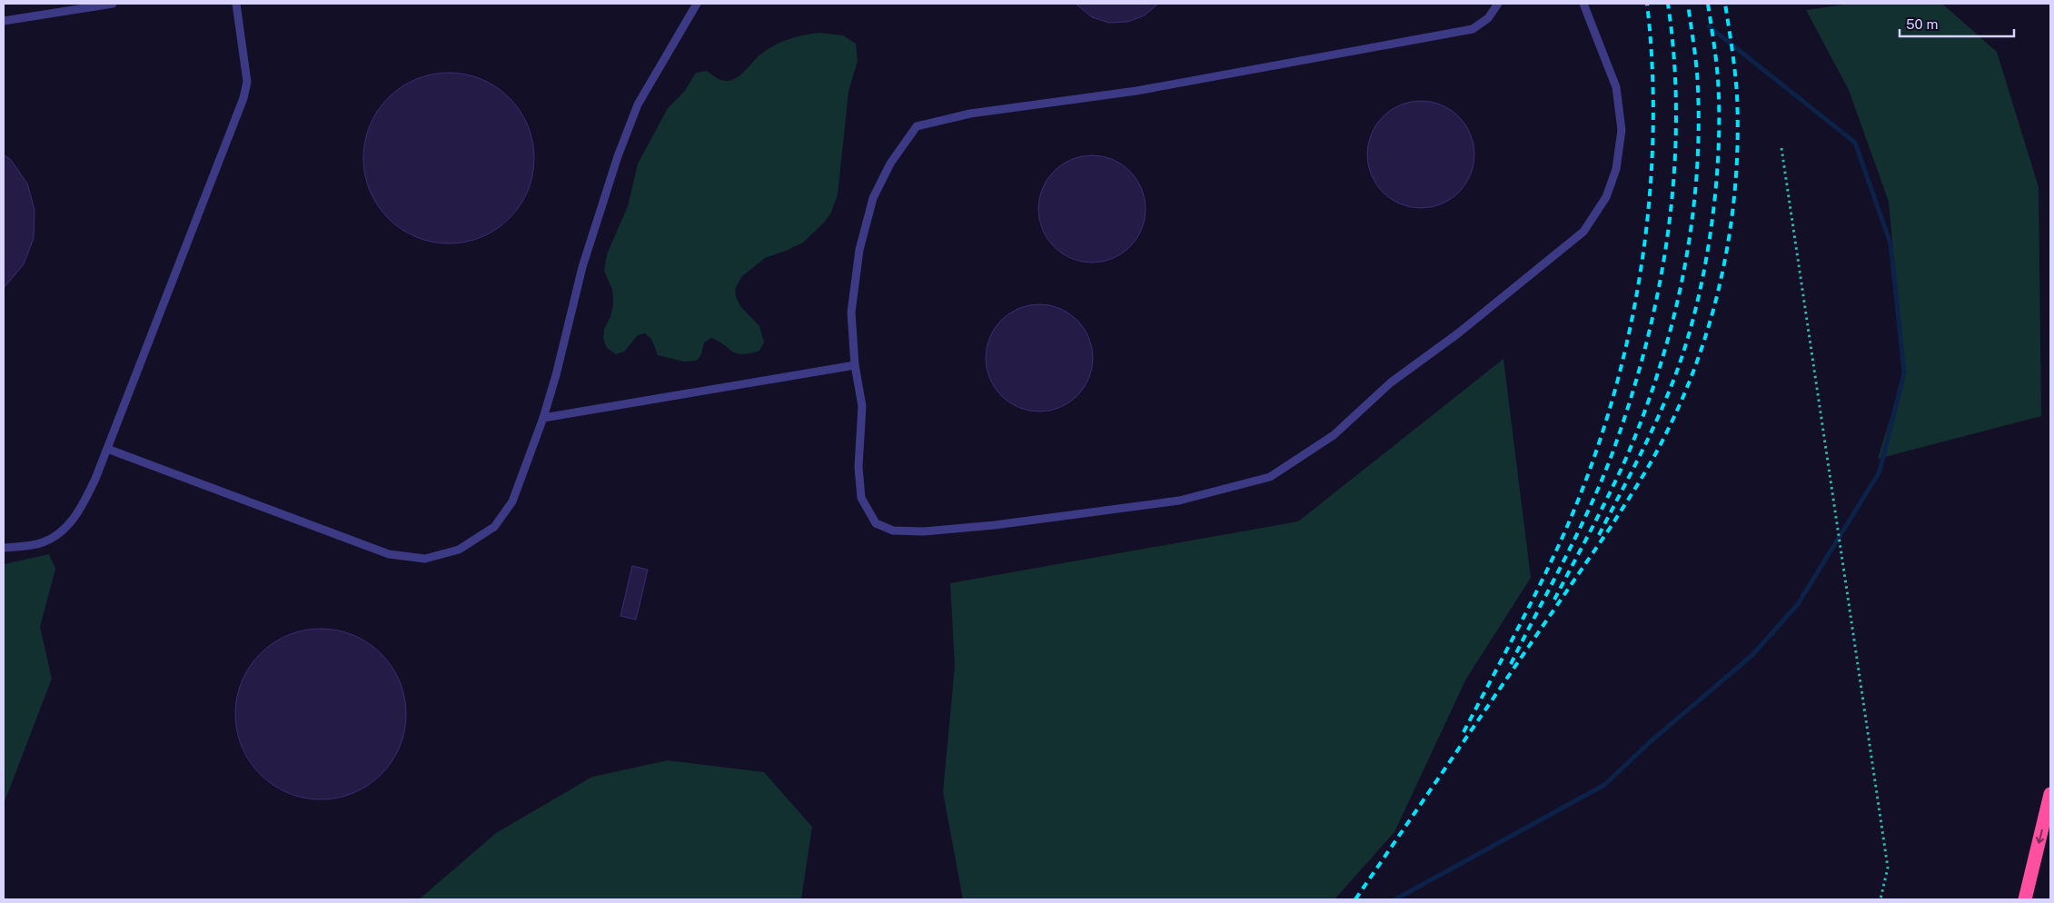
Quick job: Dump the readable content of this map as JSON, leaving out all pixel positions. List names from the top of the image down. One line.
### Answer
{"scale_bar":"50 m"}
